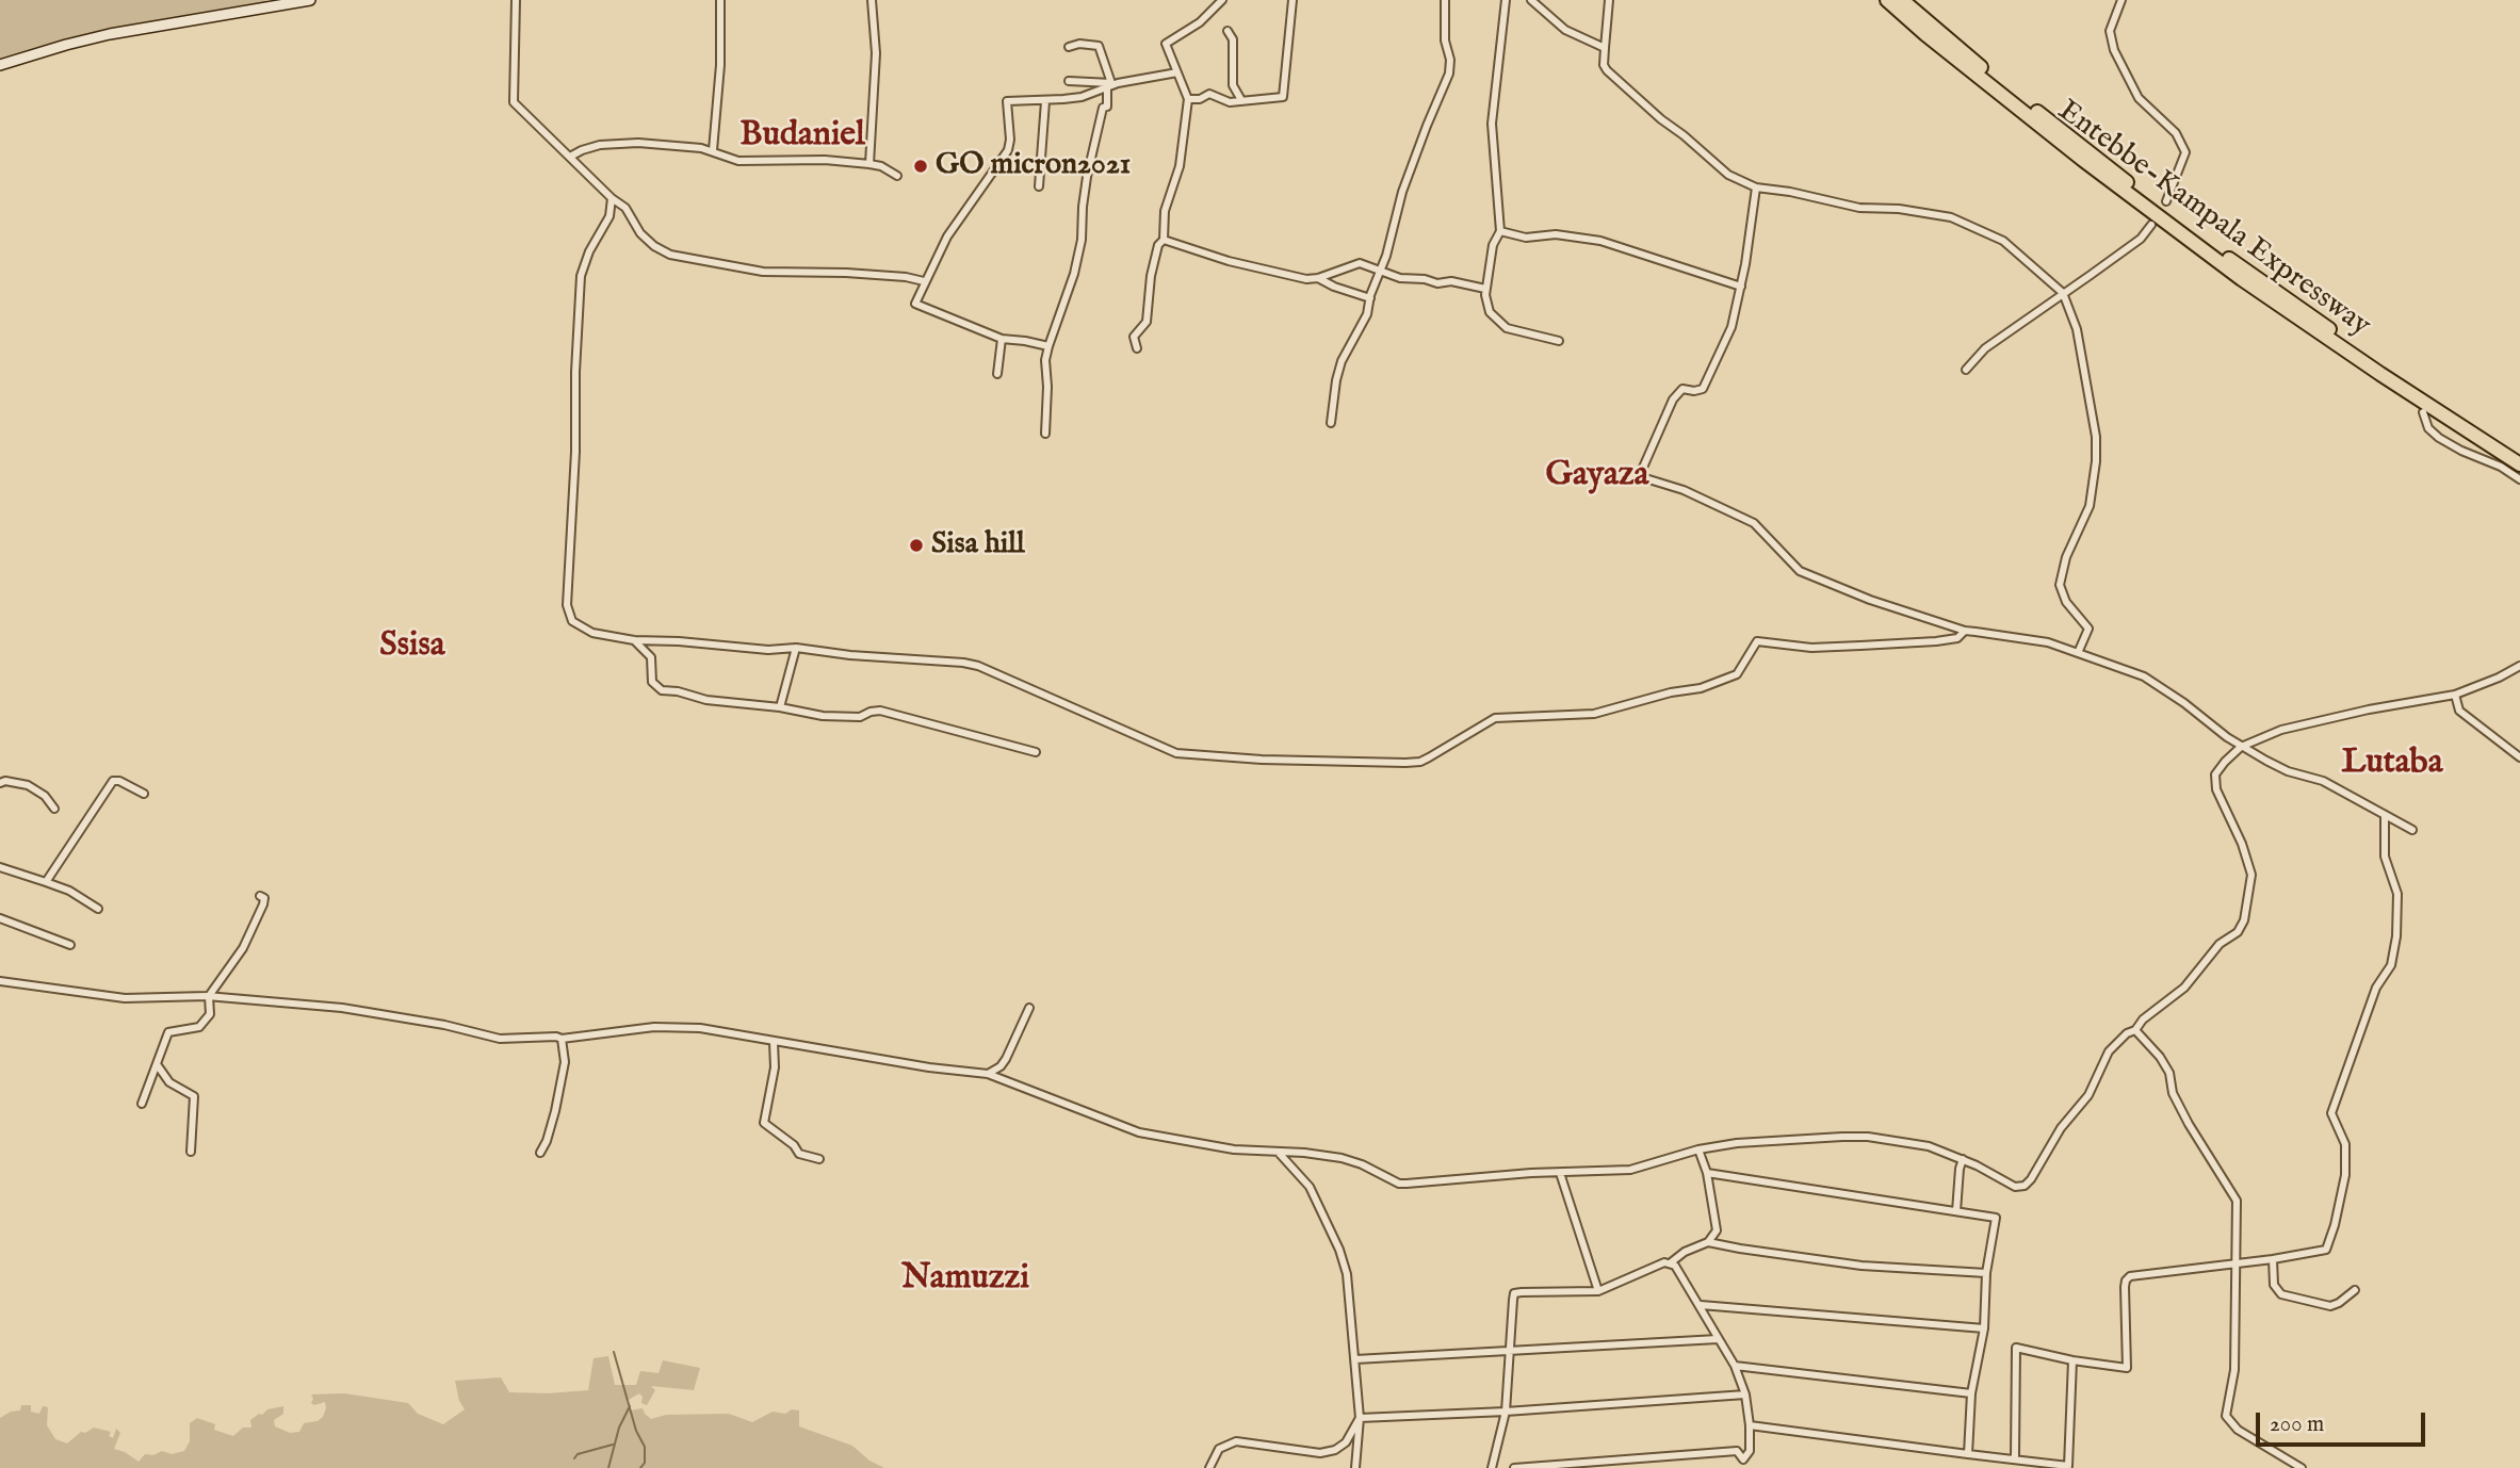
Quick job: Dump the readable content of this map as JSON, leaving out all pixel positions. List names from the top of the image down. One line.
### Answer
{"streets":{"highway":["Entebbe-Kampala Expressway"]},"districts":["Budaniel","Gayaza","Ssisa","Lutaba","Namuzzi"],"places":["GO micron2021","Sisa hill"],"scale_bar":"200 m"}
